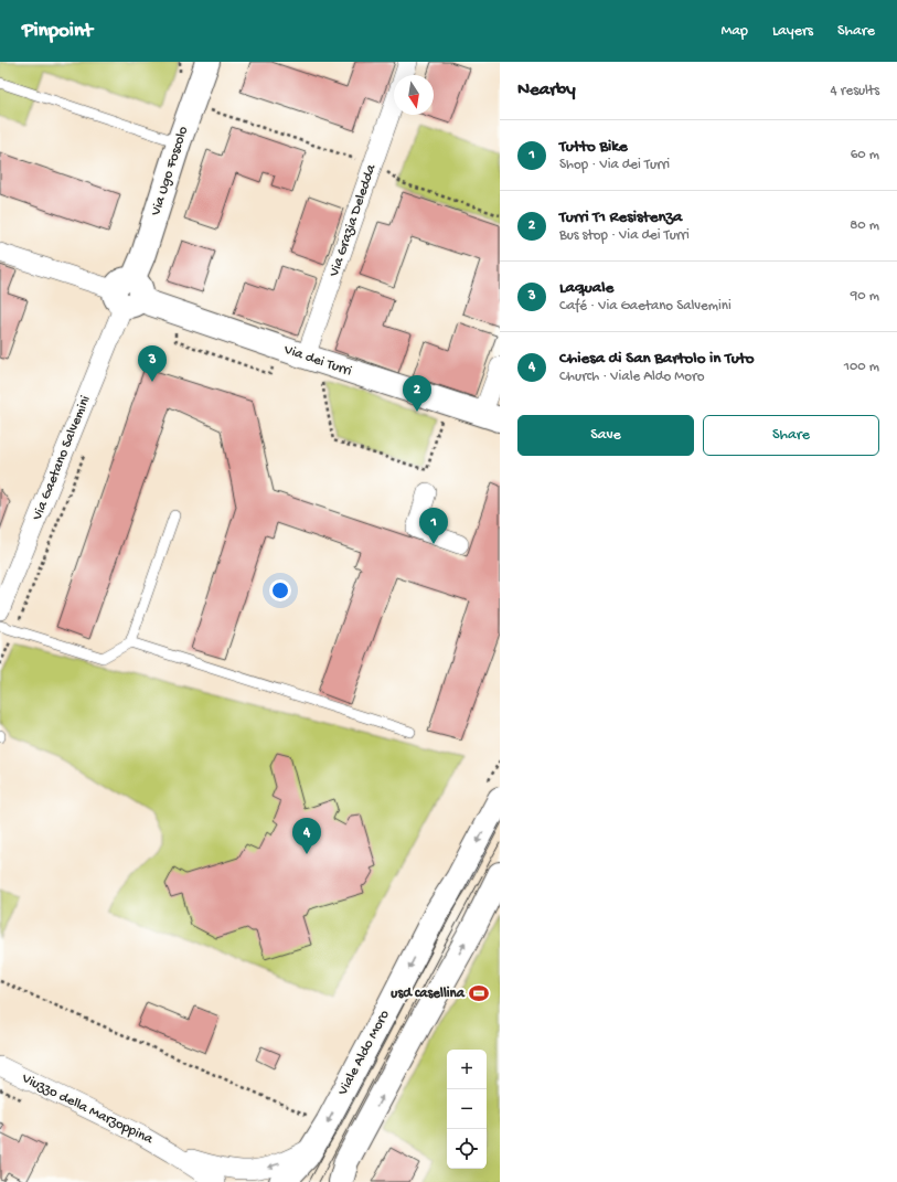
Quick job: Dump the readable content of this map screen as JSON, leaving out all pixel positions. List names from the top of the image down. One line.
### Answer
{"streets":{"street":["Via Ugo Foscolo","Via Grazia Deledda","Via dei Turri","Via Gaetano Salvemini","Viale Aldo Moro","Viuzzo della Marzoppina"]},"crossings":[["Via Ugo Foscolo","Via dei Turri"],["Via Ugo Foscolo","Via Gaetano Salvemini"],["Via Grazia Deledda","Via dei Turri"],["Via dei Turri","Via Gaetano Salvemini"],["Viale Aldo Moro","Viuzzo della Marzoppina"]],"places":{"sports":["usd casellina"]},"north":"bottom","page":{"header":"Pinpoint","nav":["Map","Layers","Share"],"heading":["Nearby","4 results"],"list":[{"mark":"1","name":"Tutto Bike","note":"Shop · Via dei Turri","value":"60 m"},{"mark":"2","name":"Turri T1 Resistenza","note":"Bus stop · Via dei Turri","value":"80 m"},{"mark":"3","name":"Laquale","note":"Café · Via Gaetano Salvemini","value":"90 m"},{"mark":"4","name":"Chiesa di San Bartolo in Tuto","note":"Church · Viale Aldo Moro","value":"100 m"}],"pins":["3","2","1","4"],"buttons":["Save","Share"],"map_buttons":["+","−"]}}
